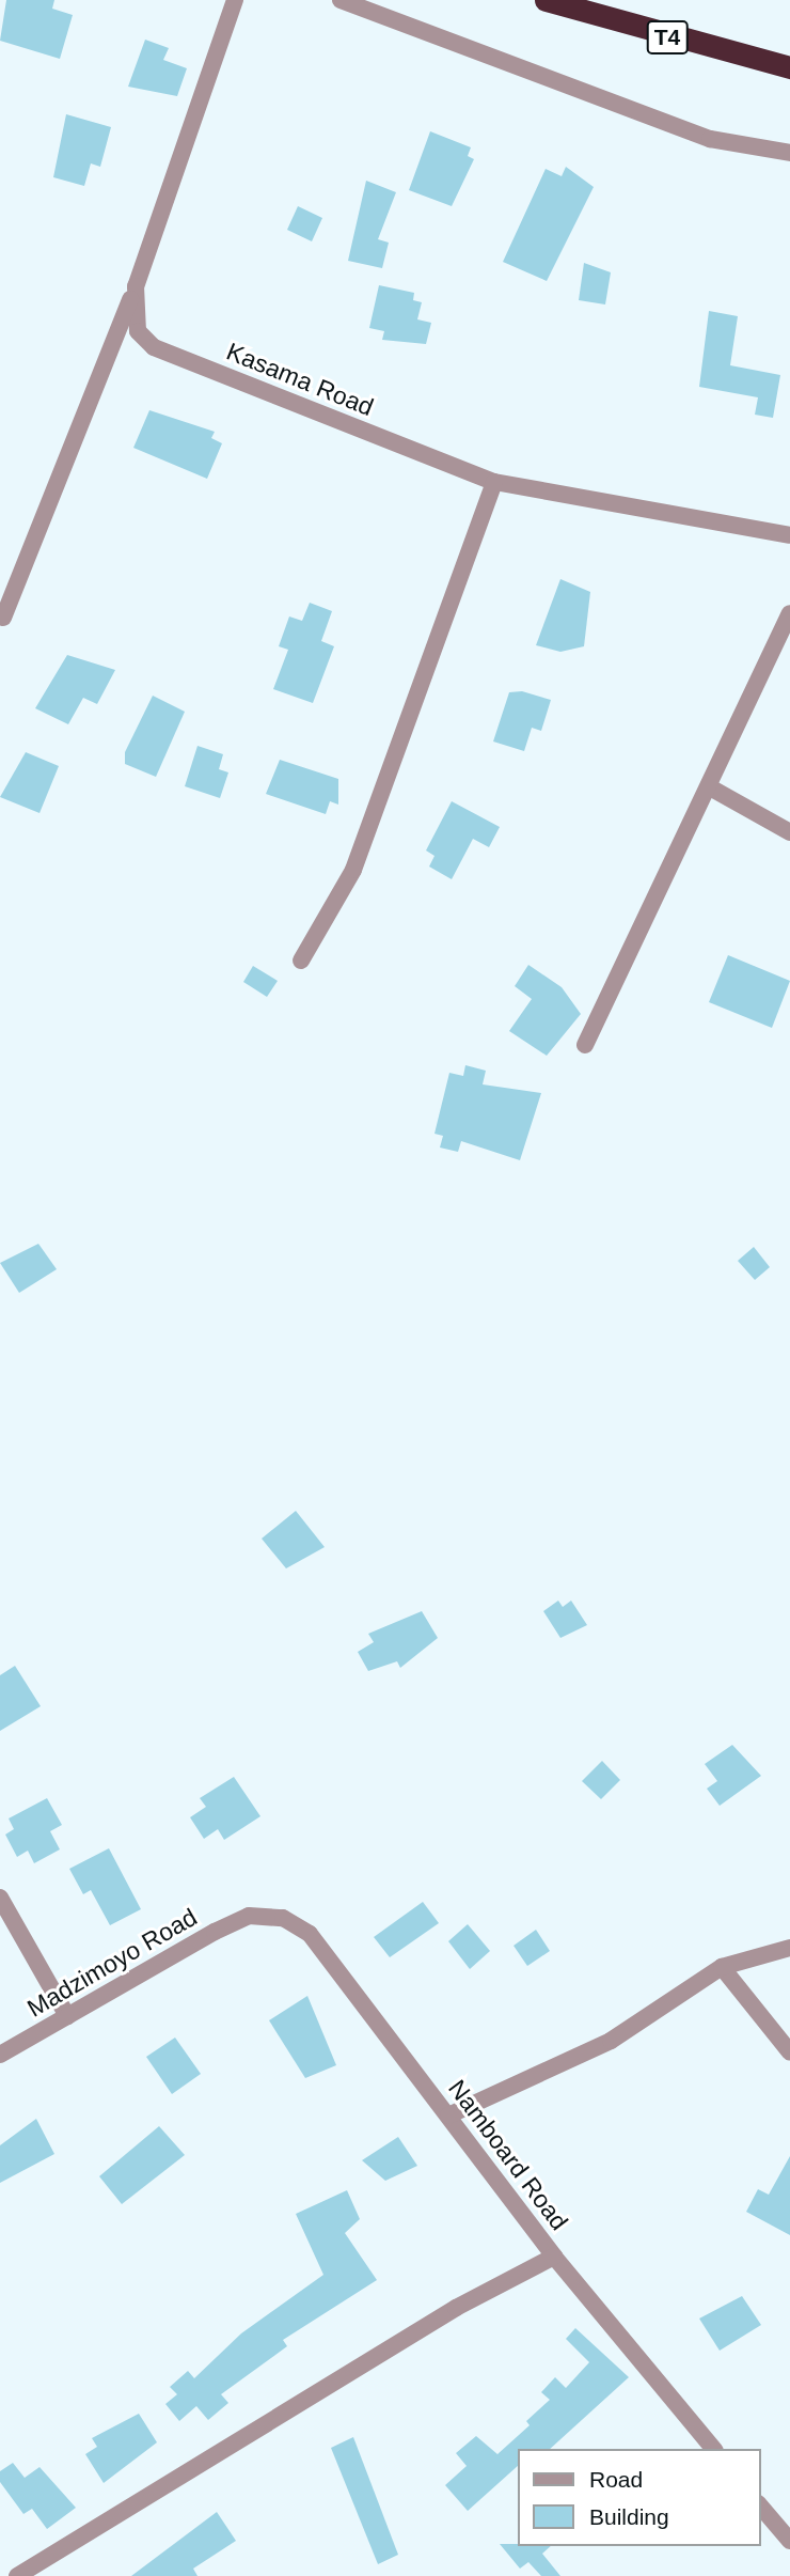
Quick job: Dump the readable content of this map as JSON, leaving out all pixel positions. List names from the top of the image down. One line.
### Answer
{"streets":{"highway":["T4"],"street":["Kasama Road","Madzimoyo Road","Namboard Road"]},"crossings":[["Madzimoyo Road","Namboard Road"]],"legend":["Road","Building"]}
